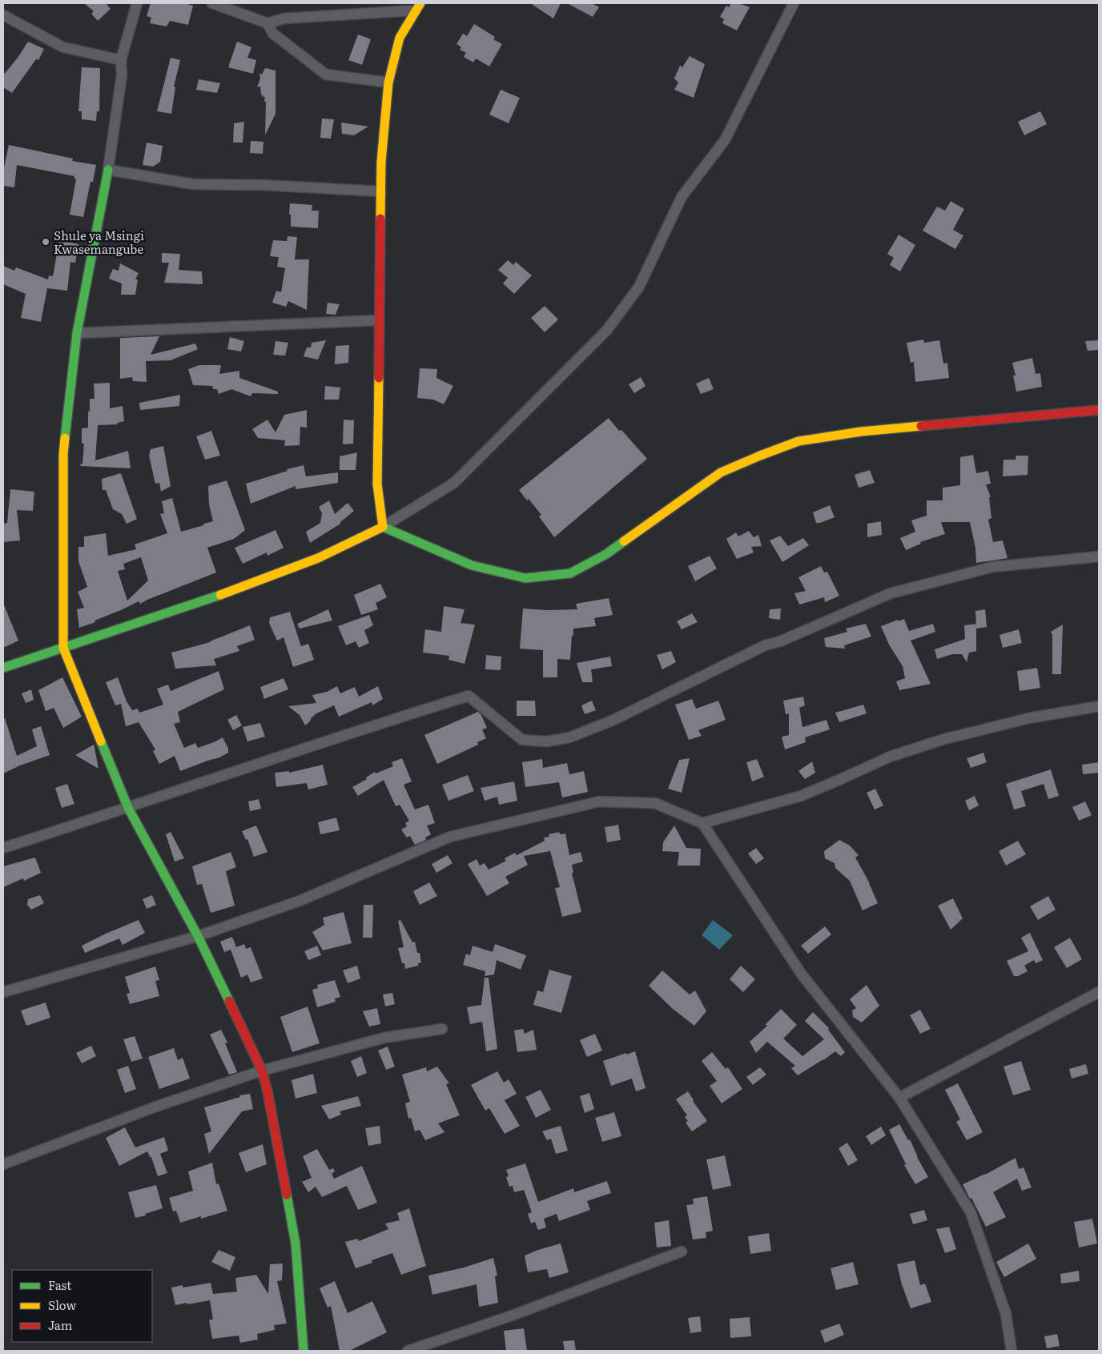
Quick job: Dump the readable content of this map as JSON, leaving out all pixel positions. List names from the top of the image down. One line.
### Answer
{"places":["Shule ya Msingi Kwasemangube"],"legend":["Fast","Slow","Jam"]}
